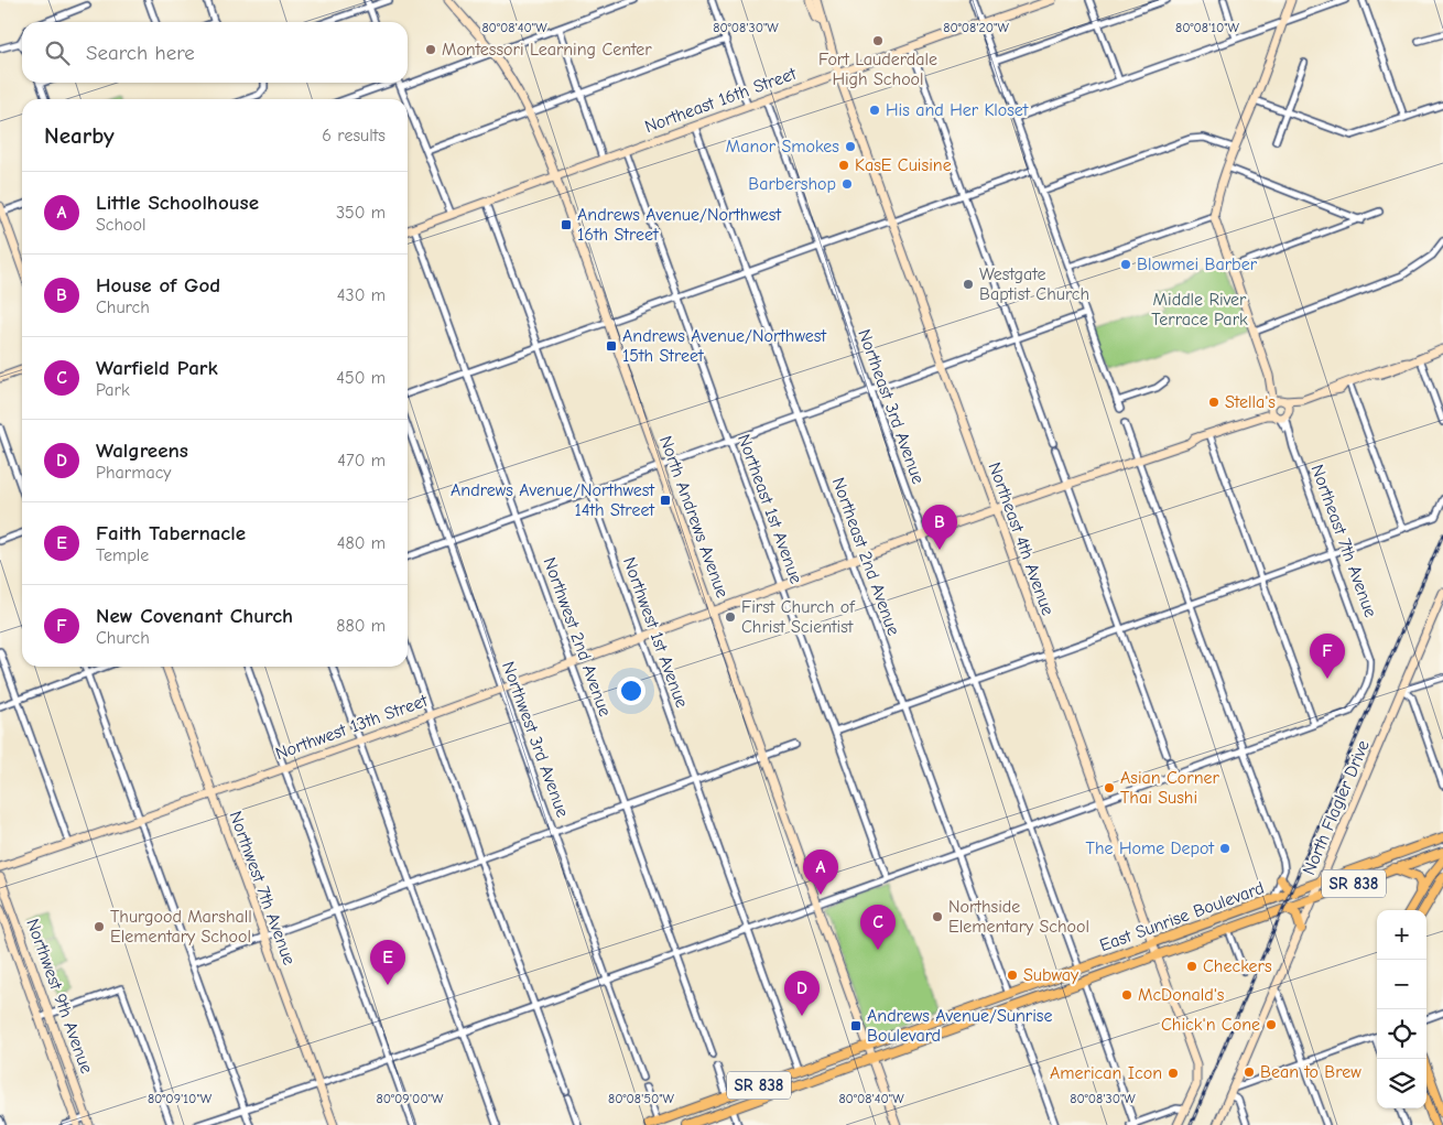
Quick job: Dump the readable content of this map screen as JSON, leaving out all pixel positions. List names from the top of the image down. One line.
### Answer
{"streets":{"main road":["SR 838","East Sunrise Boulevard"],"street":["Northeast 16th Street","Northeast 3rd Avenue","Northeast 1st Avenue","North Andrews Avenue","Northeast 4th Avenue","Northeast 7th Avenue","Northeast 2nd Avenue","Northwest 1st Avenue","Northwest 2nd Avenue","Northwest 13th Street","Northwest 3rd Avenue","North Flagler Drive","Northwest 7th Avenue","Northwest 9th Avenue"]},"crossings":[["Northeast 16th Street","Northeast 3rd Avenue"],["Northeast 16th Street","Northeast 1st Avenue"],["Northeast 16th Street","North Andrews Avenue"],["Northeast 16th Street","Northeast 4th Avenue"],["Northeast 16th Street","Northeast 2nd Avenue"],["Northeast 16th Street","Northwest 1st Avenue"],["Northeast 16th Street","Northwest 2nd Avenue"],["Northeast 3rd Avenue","Northwest 13th Street"],["Northeast 3rd Avenue","East Sunrise Boulevard"],["Northeast 1st Avenue","Northwest 13th Street"],["North Andrews Avenue","Northwest 13th Street"],["North Andrews Avenue","SR 838"],["North Andrews Avenue","East Sunrise Boulevard"],["Northeast 4th Avenue","Northwest 13th Street"],["Northeast 4th Avenue","East Sunrise Boulevard"],["Northeast 2nd Avenue","Northwest 13th Street"],["Northeast 2nd Avenue","East Sunrise Boulevard"],["Northwest 1st Avenue","Northwest 13th Street"],["Northwest 1st Avenue","SR 838"],["Northwest 2nd Avenue","Northwest 13th Street"],["Northwest 13th Street","Northwest 3rd Avenue"],["Northwest 13th Street","Northwest 7th Avenue"],["North Flagler Drive","East Sunrise Boulevard"],["SR 838","East Sunrise Boulevard"]],"parks":["Middle River Terrace Park"],"places":{"other":["Fort Lauderdale High School","Montessori Learning Center","His and Her Kloset","Manor Smokes","KasE Cuisine","Barbershop","Blowmei Barber","Westgate Baptist Church","Stella's","First Church of Christ Scientist","Asian Corner Thai Sushi","The Home Depot","Northside Elementary School","Thurgood Marshall Elementary School","Checkers","Subway","McDonald's","Chick'n Cone","Bean to Brew","American Icon"],"transit":["Andrews Avenue/Northwest 16th Street","Andrews Avenue/Northwest 15th Street","Andrews Avenue/Northwest 14th Street","Andrews Avenue/Sunrise Boulevard"]},"page":{"search":"Search here","heading":["Nearby","6 results"],"list":[{"mark":"A","name":"Little Schoolhouse","note":"School","value":"350 m"},{"mark":"B","name":"House of God","note":"Church","value":"430 m"},{"mark":"C","name":"Warfield Park","note":"Park","value":"450 m"},{"mark":"D","name":"Walgreens","note":"Pharmacy","value":"470 m"},{"mark":"E","name":"Faith Tabernacle","note":"Temple","value":"480 m"},{"mark":"F","name":"New Covenant Church","note":"Church","value":"880 m"}],"pins":["B","F","A","C","E","D"],"map_buttons":["+","−"]},"coordinates":["80°08'40\"W","80°08'30\"W","80°08'20\"W","80°08'10\"W","80°09'10\"W","80°09'00\"W","80°08'50\"W"]}
